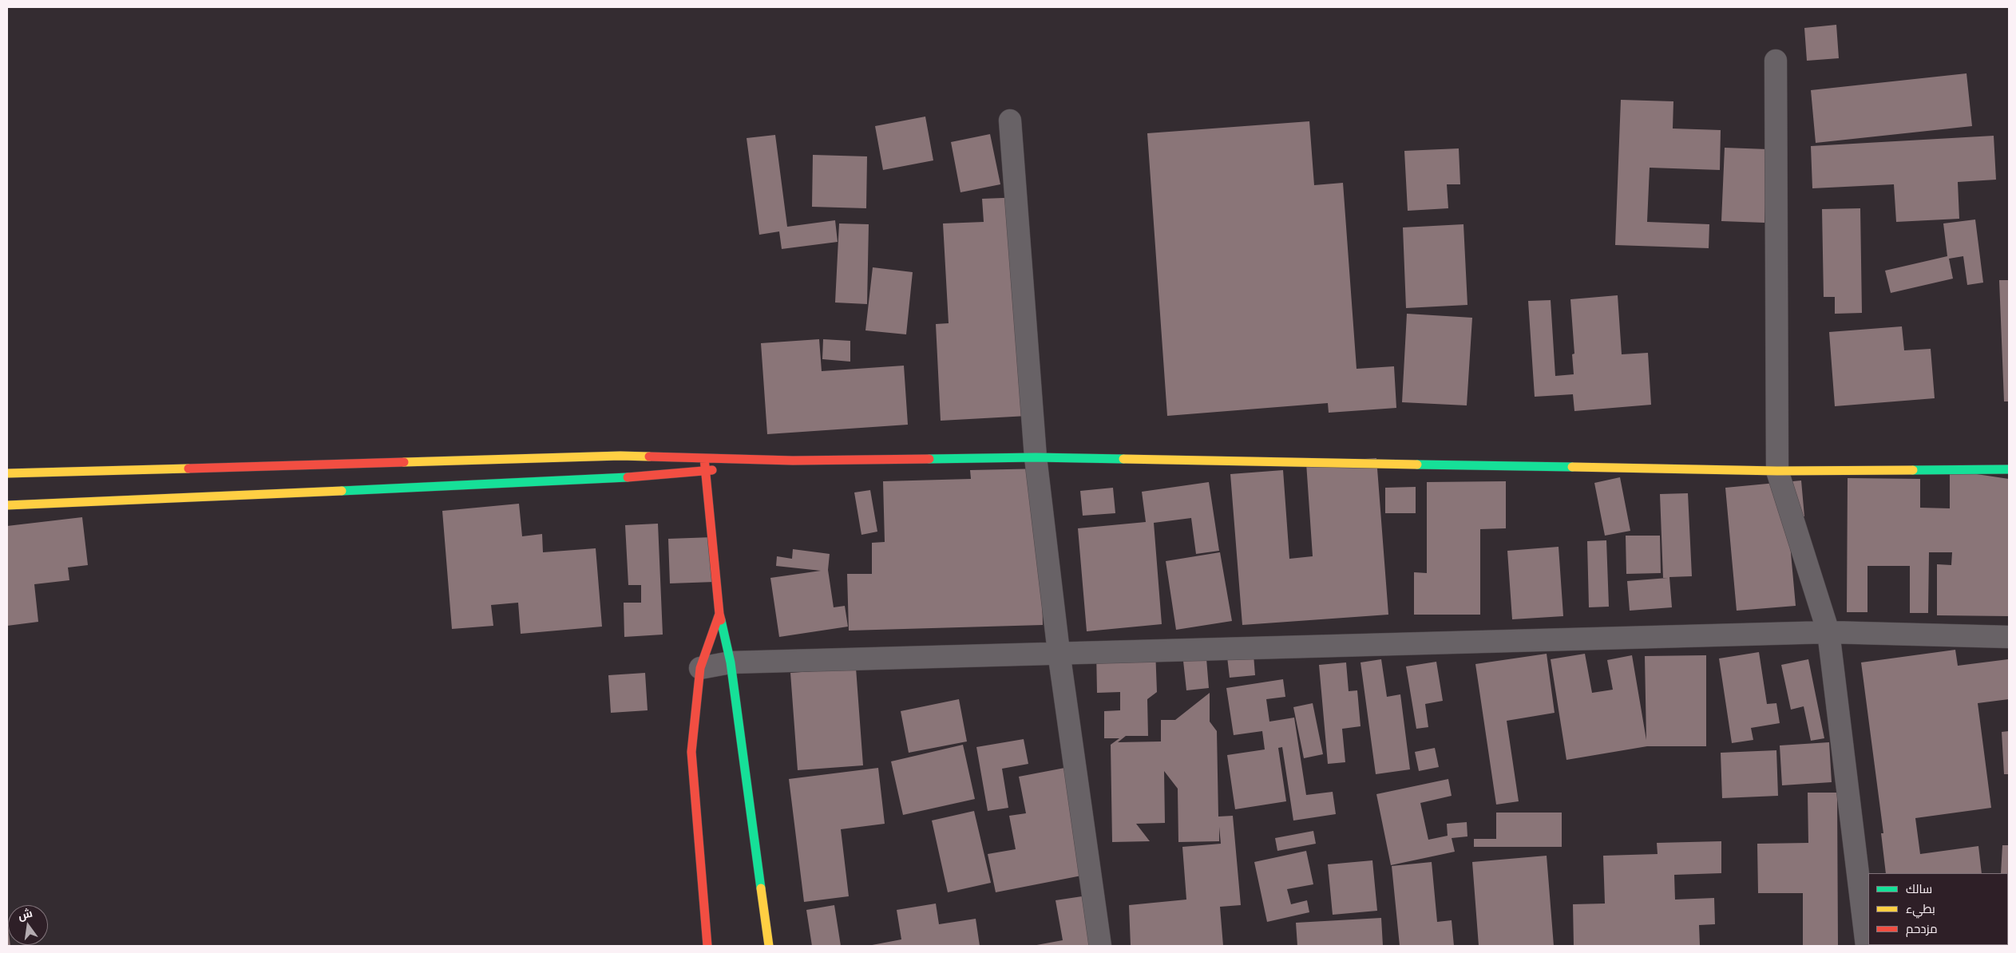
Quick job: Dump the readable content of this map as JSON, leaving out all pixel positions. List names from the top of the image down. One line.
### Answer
{"legend":["سالك","بطيء","مزدحم"],"north":"top"}
